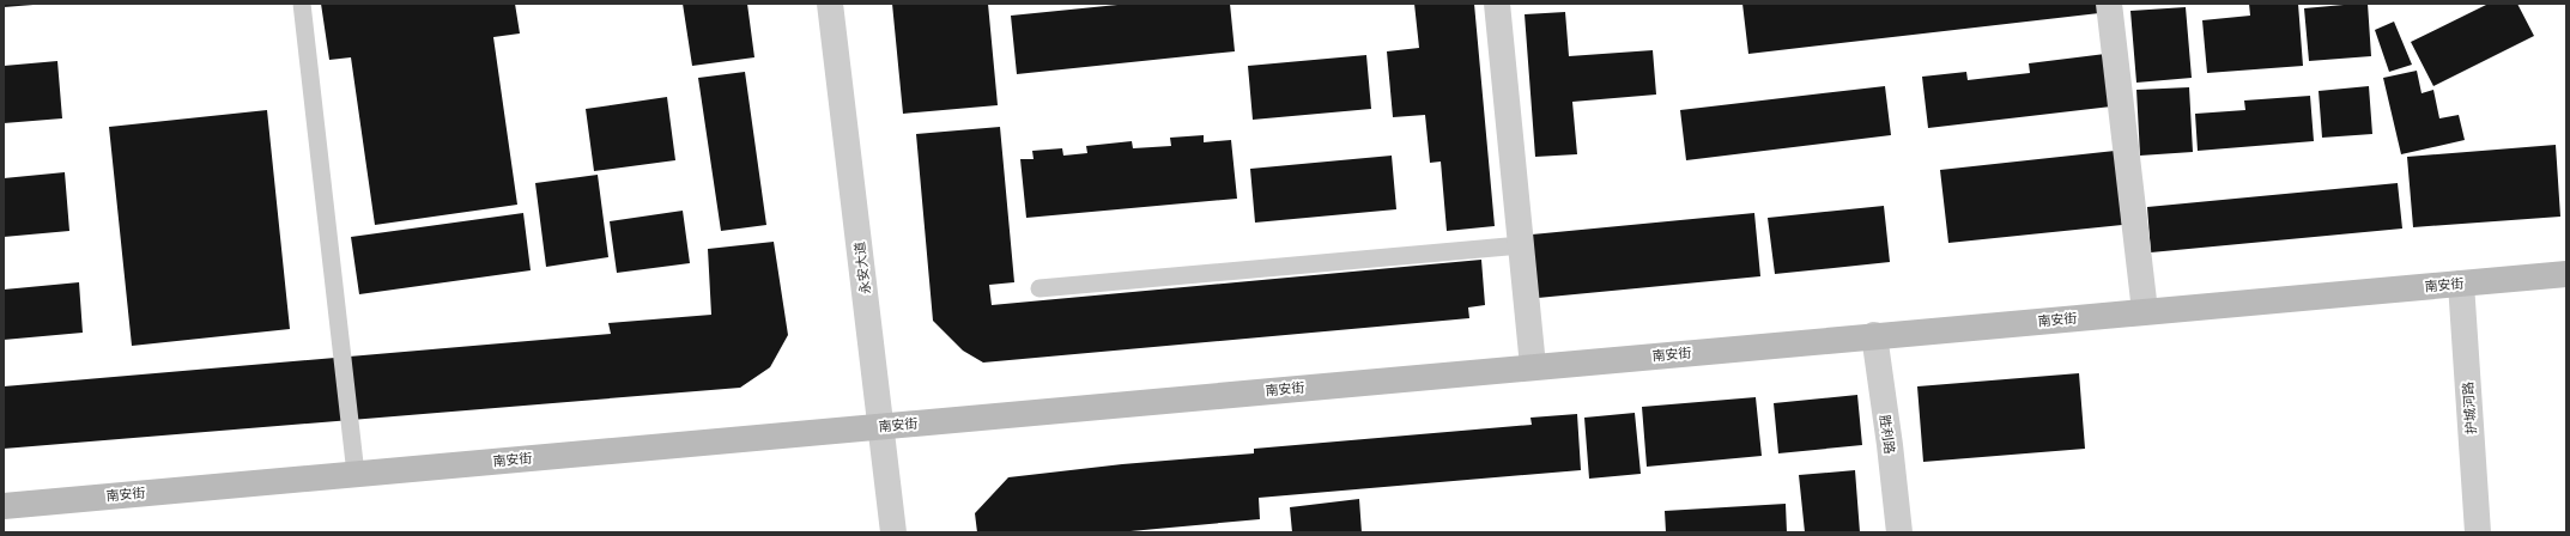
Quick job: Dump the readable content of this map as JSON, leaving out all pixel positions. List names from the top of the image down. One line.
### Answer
{"streets":{"main road":["南安街"],"street":["永安大道","护城河路","胜利路"]},"crossings":[["永安大道","南安街"],["南安街","护城河路"],["南安街","胜利路"]]}
